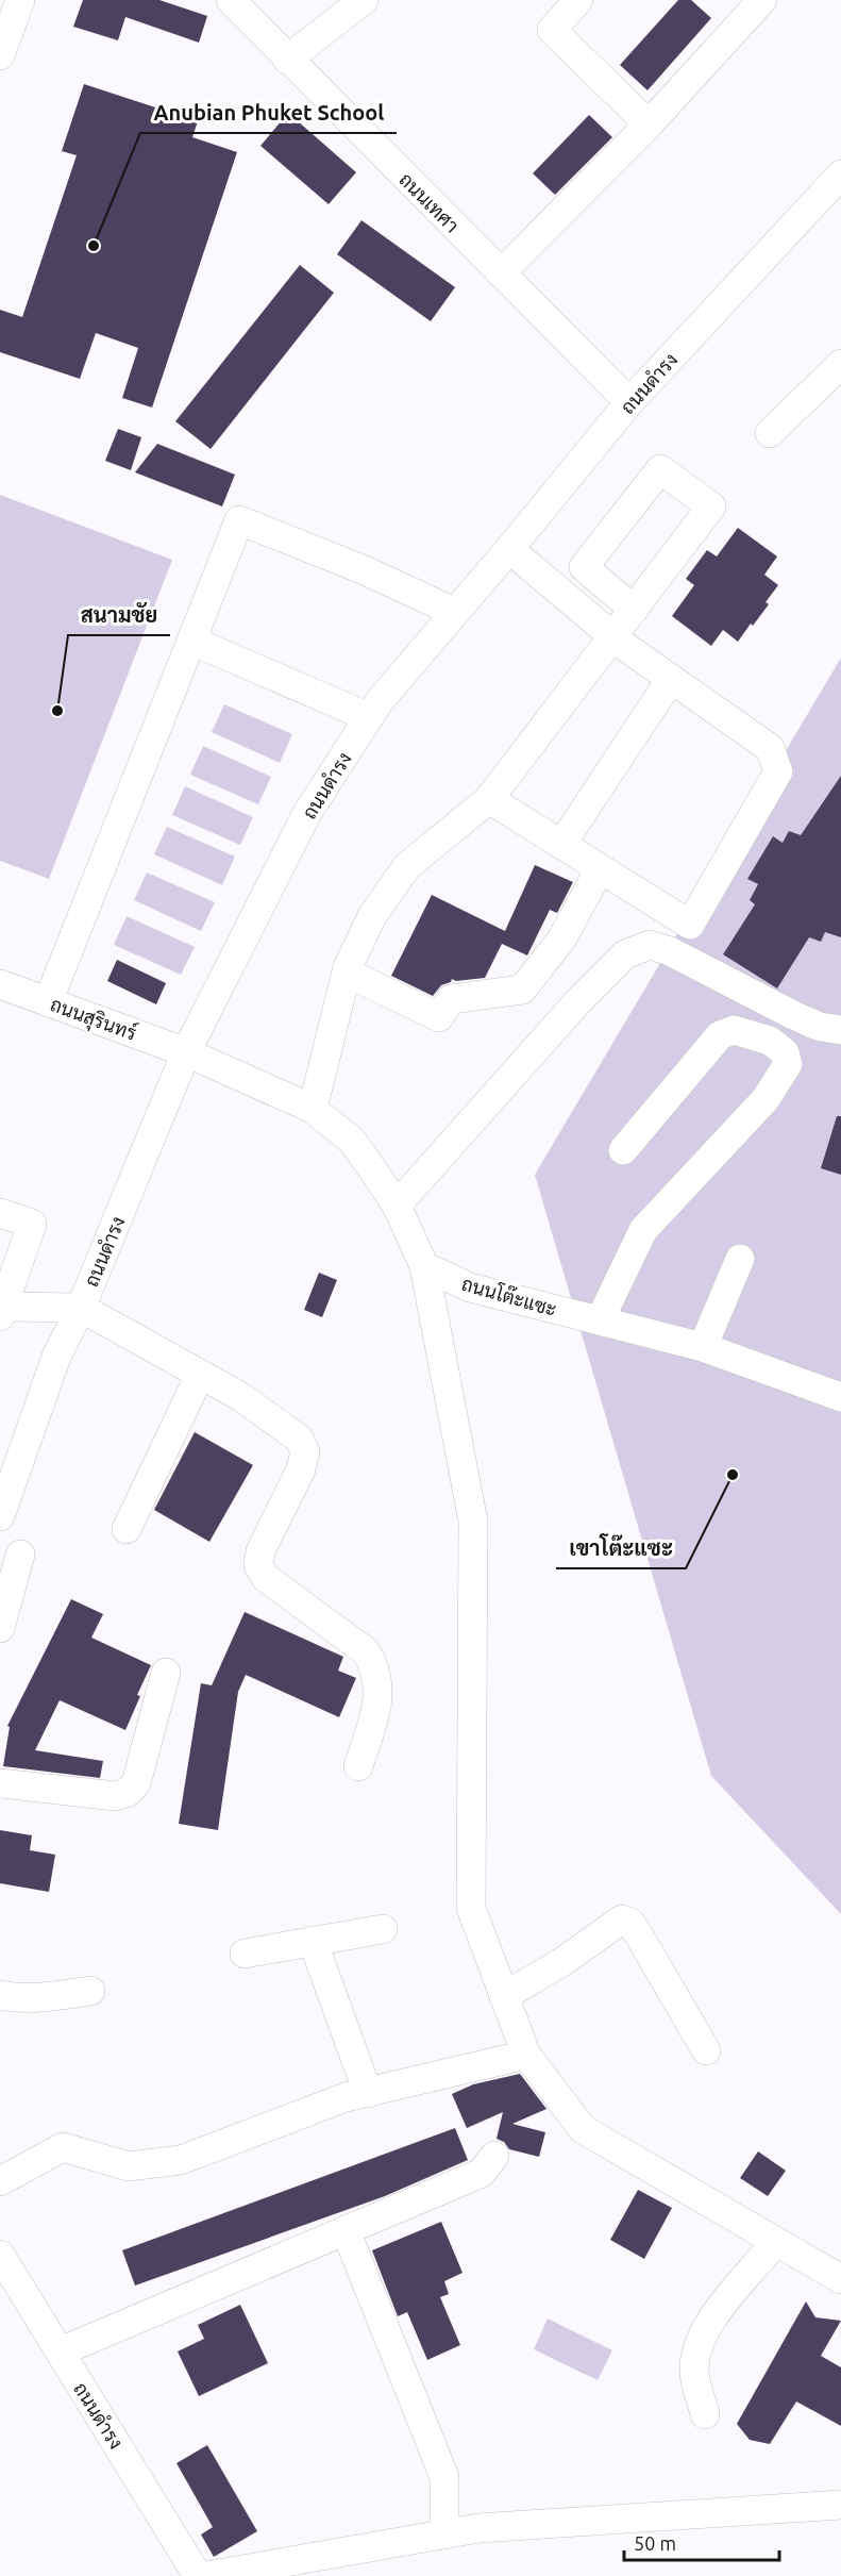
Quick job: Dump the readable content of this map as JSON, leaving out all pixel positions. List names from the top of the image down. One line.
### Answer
{"streets":{"street":["ถนนเทศา","ถนนดำรง","ถนนสุรินทร์","ถนนโต๊ะแซะ"]},"crossings":[["ถนนเทศา","ถนนดำรง"],["ถนนดำรง","ถนนสุรินทร์"]],"places":["Anubian Phuket School","สนามชัย","เขาโต๊ะแซะ"],"scale_bar":"50 m"}
